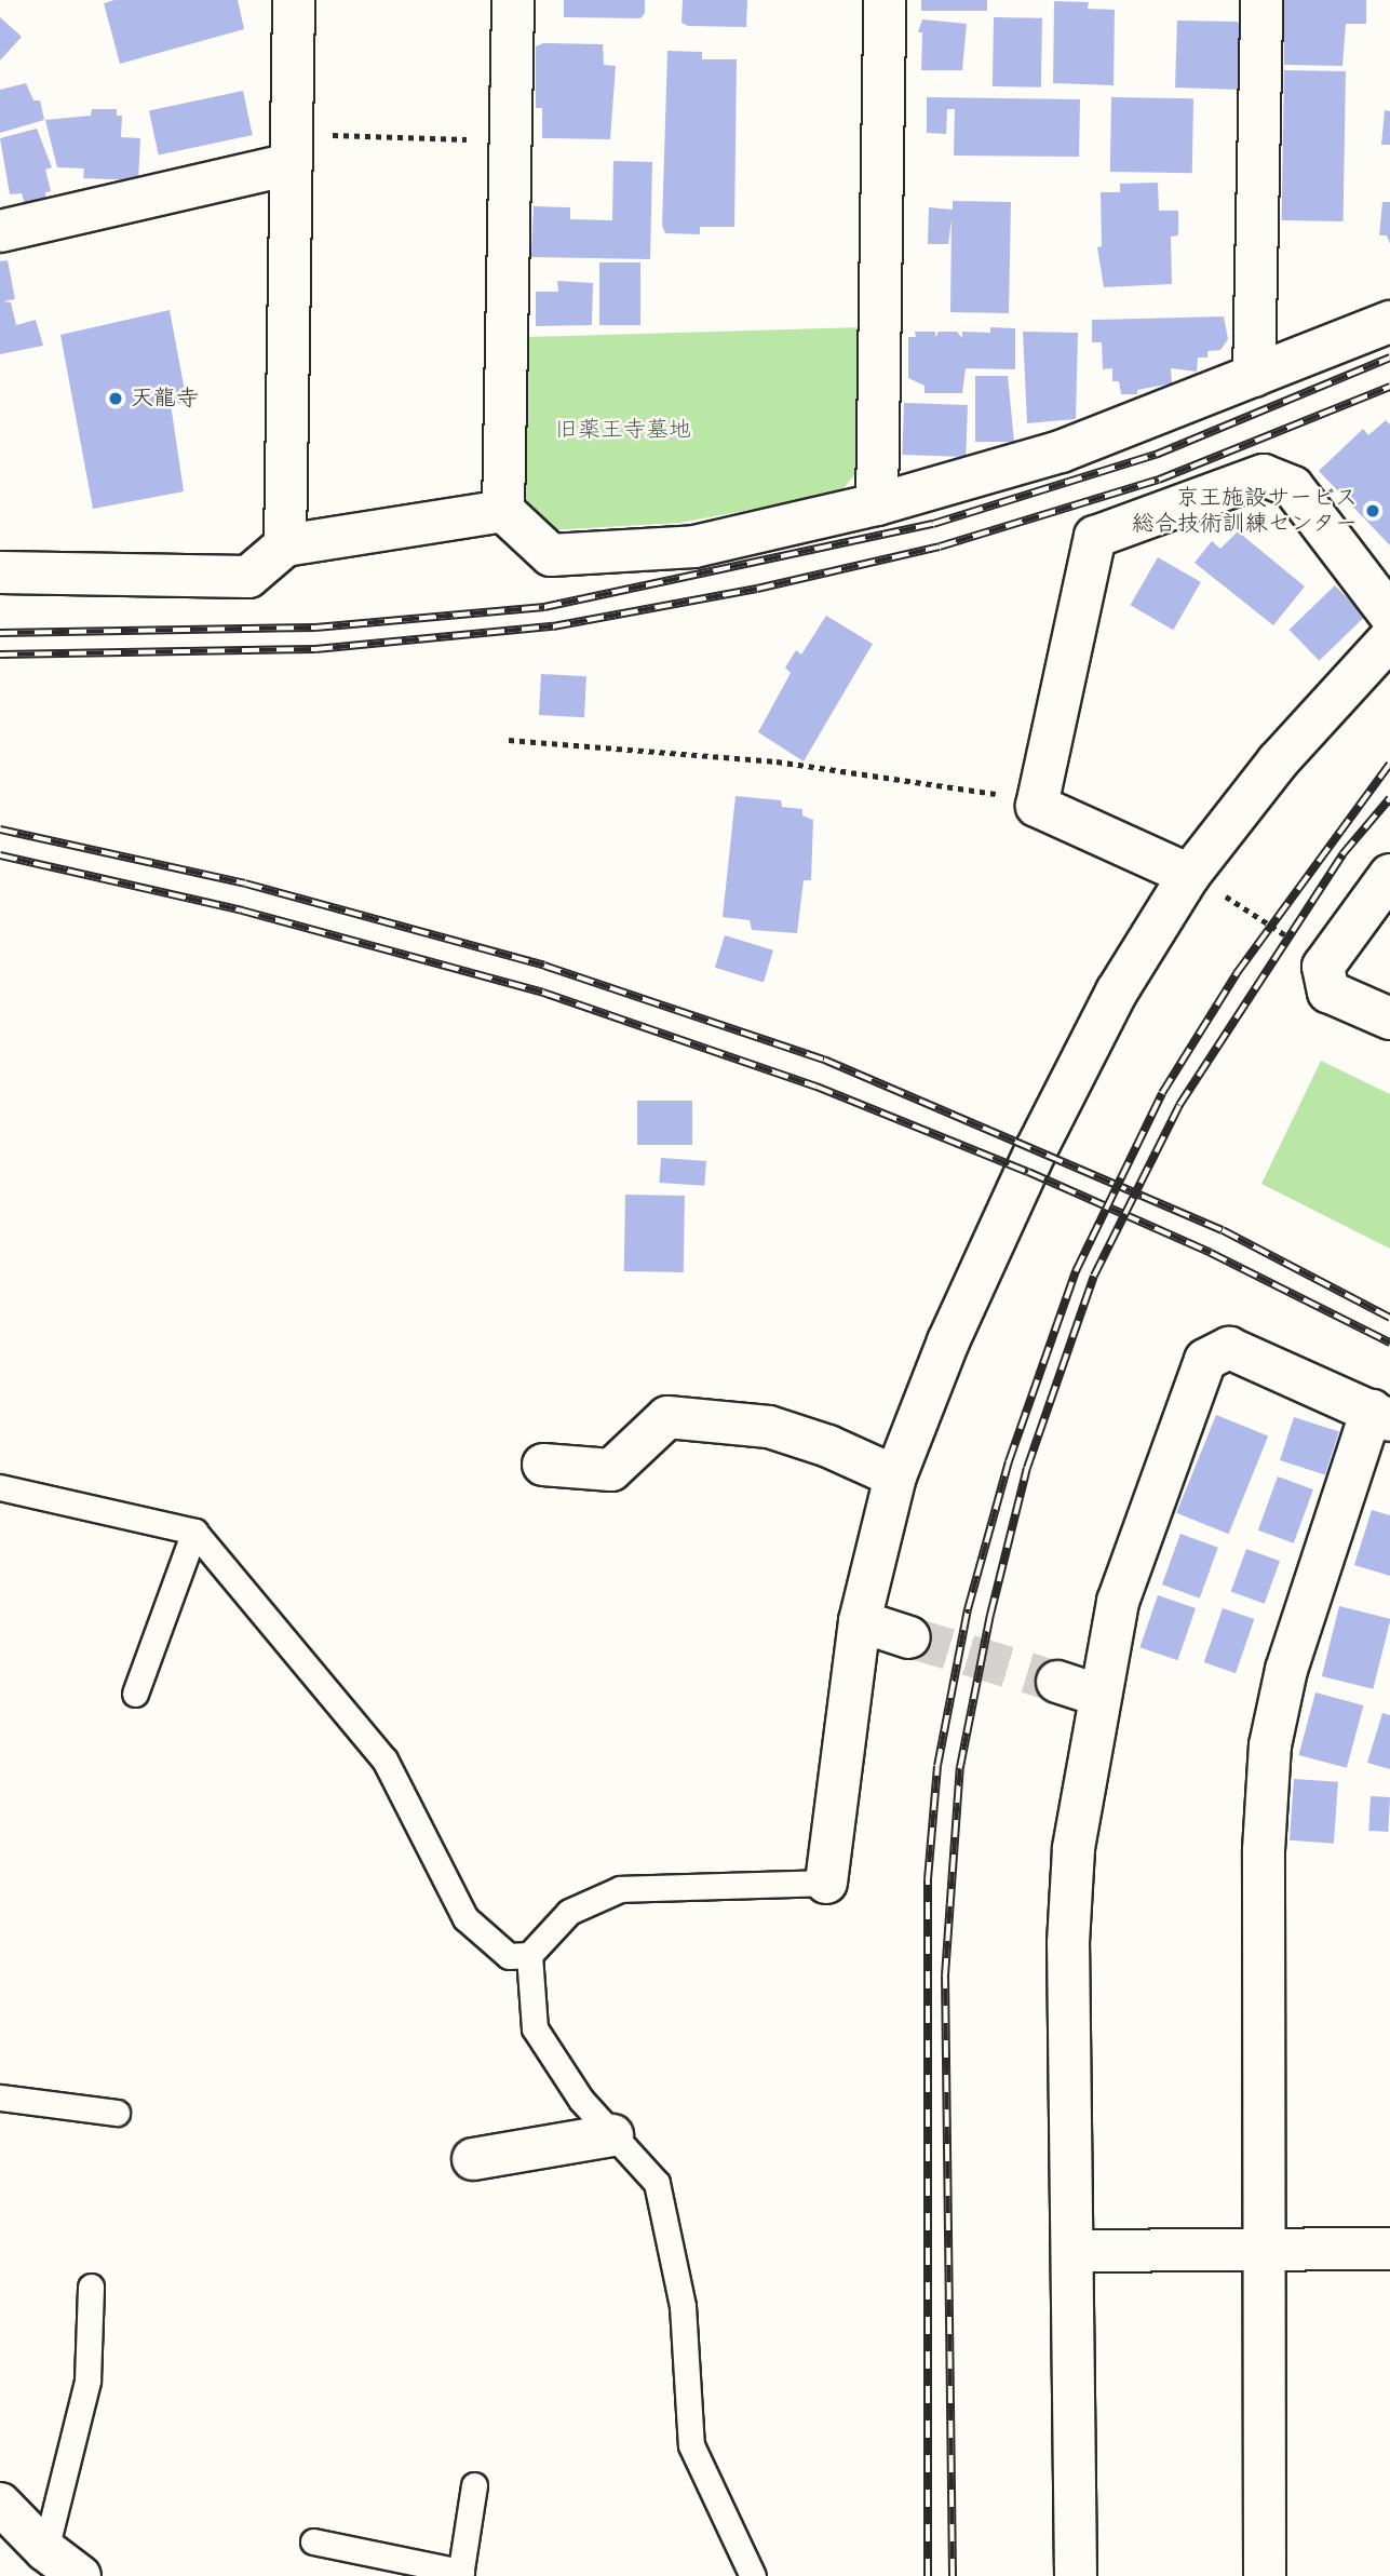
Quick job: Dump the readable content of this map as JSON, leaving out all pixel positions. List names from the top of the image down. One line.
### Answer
{"parks":["旧薬王寺墓地"],"places":["天龍寺","京王施設サービス 総合技術訓練センター"]}
